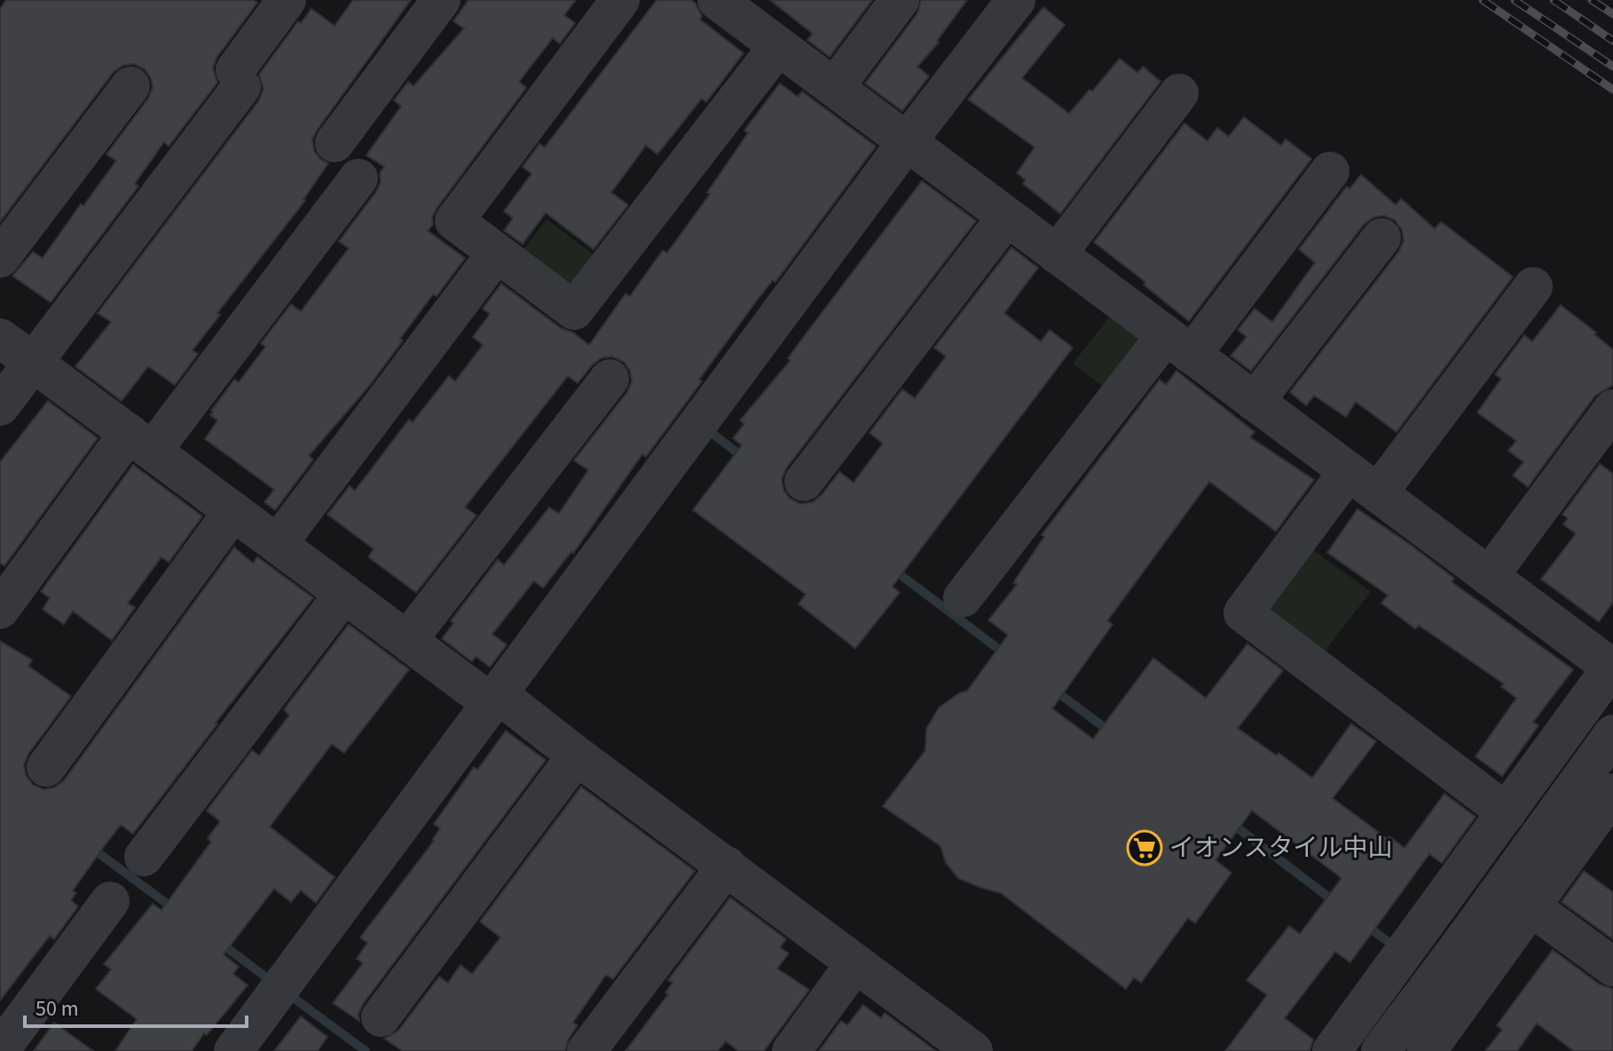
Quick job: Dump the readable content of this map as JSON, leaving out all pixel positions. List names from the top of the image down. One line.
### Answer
{"places":{"supermarket":["イオンスタイル中山"]},"scale_bar":"50 m"}
